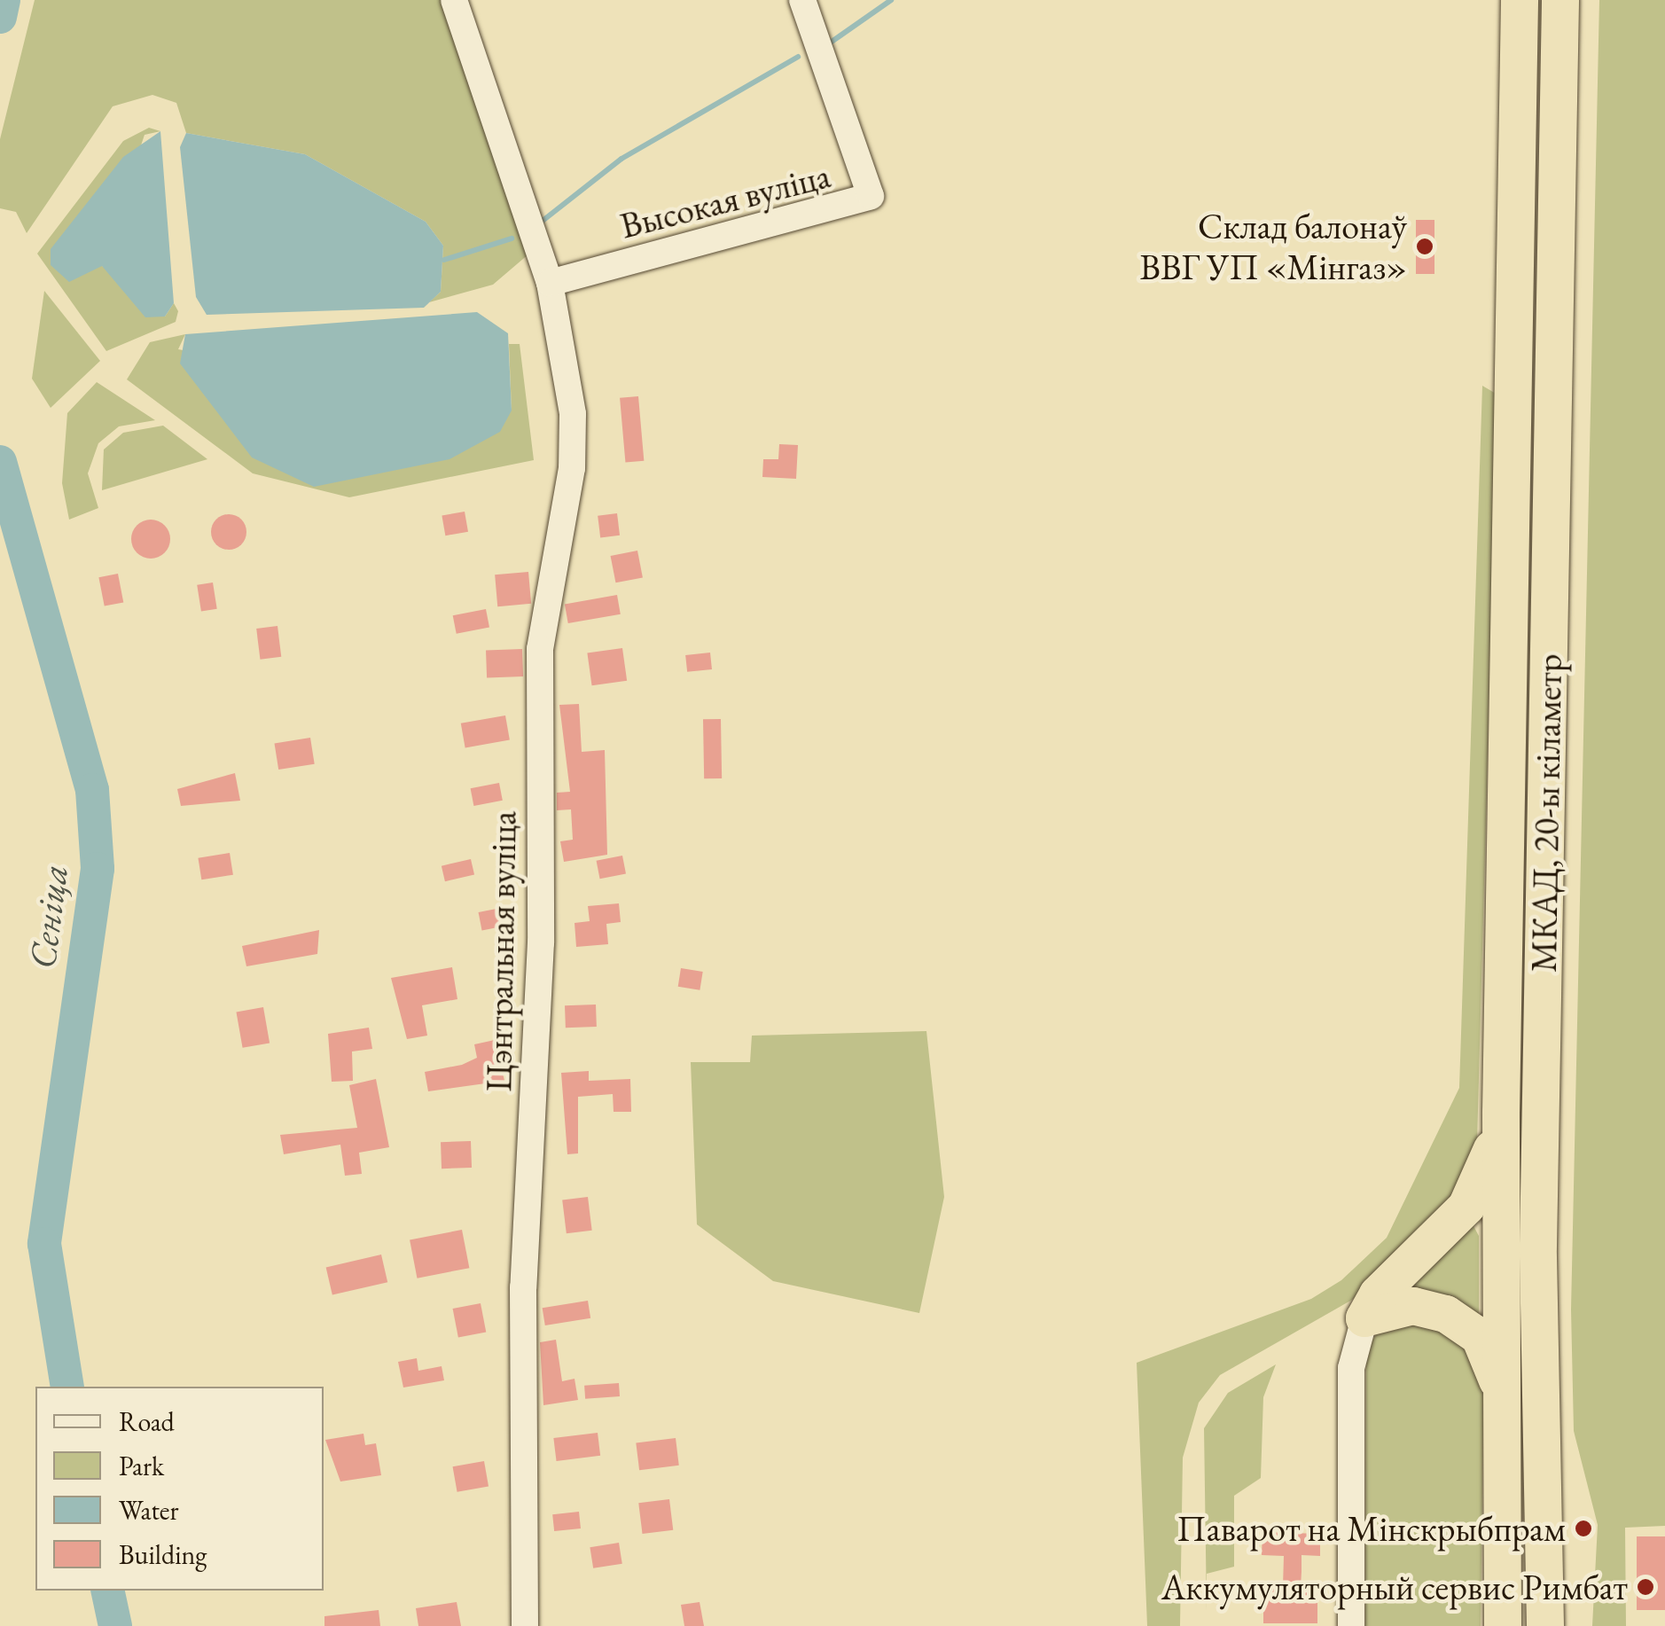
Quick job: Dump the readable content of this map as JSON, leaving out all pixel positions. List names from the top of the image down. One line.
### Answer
{"streets":{"highway":["МКАД, 20-ы кіламетр"],"street":["Высокая вуліца","Цэнтральная вуліца"]},"crossings":[["Высокая вуліца","Цэнтральная вуліца"]],"water":["Сеніца"],"places":["Склад балонаў ВВГ УП «Мінгаз»","Паварот на Мінскрыбпрам","Аккумуляторный сервис Римбат"],"legend":["Road","Park","Water","Building"]}
